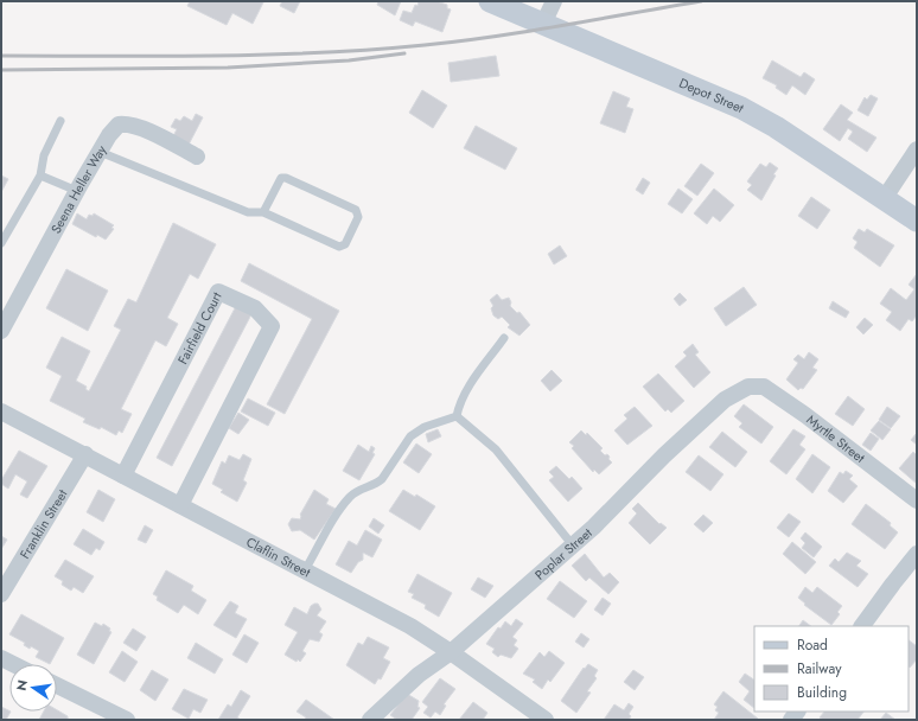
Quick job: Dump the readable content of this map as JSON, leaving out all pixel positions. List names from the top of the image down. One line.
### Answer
{"streets":{"main road":["Depot Street"],"street":["Seena Heller Way","Fairfield Court","Myrtle Street","Franklin Street","Poplar Street","Claflin Street"]},"crossings":[["Fairfield Court","Claflin Street"],["Myrtle Street","Poplar Street"],["Franklin Street","Claflin Street"],["Poplar Street","Claflin Street"]],"legend":["Road","Railway","Building"],"north":"left"}
